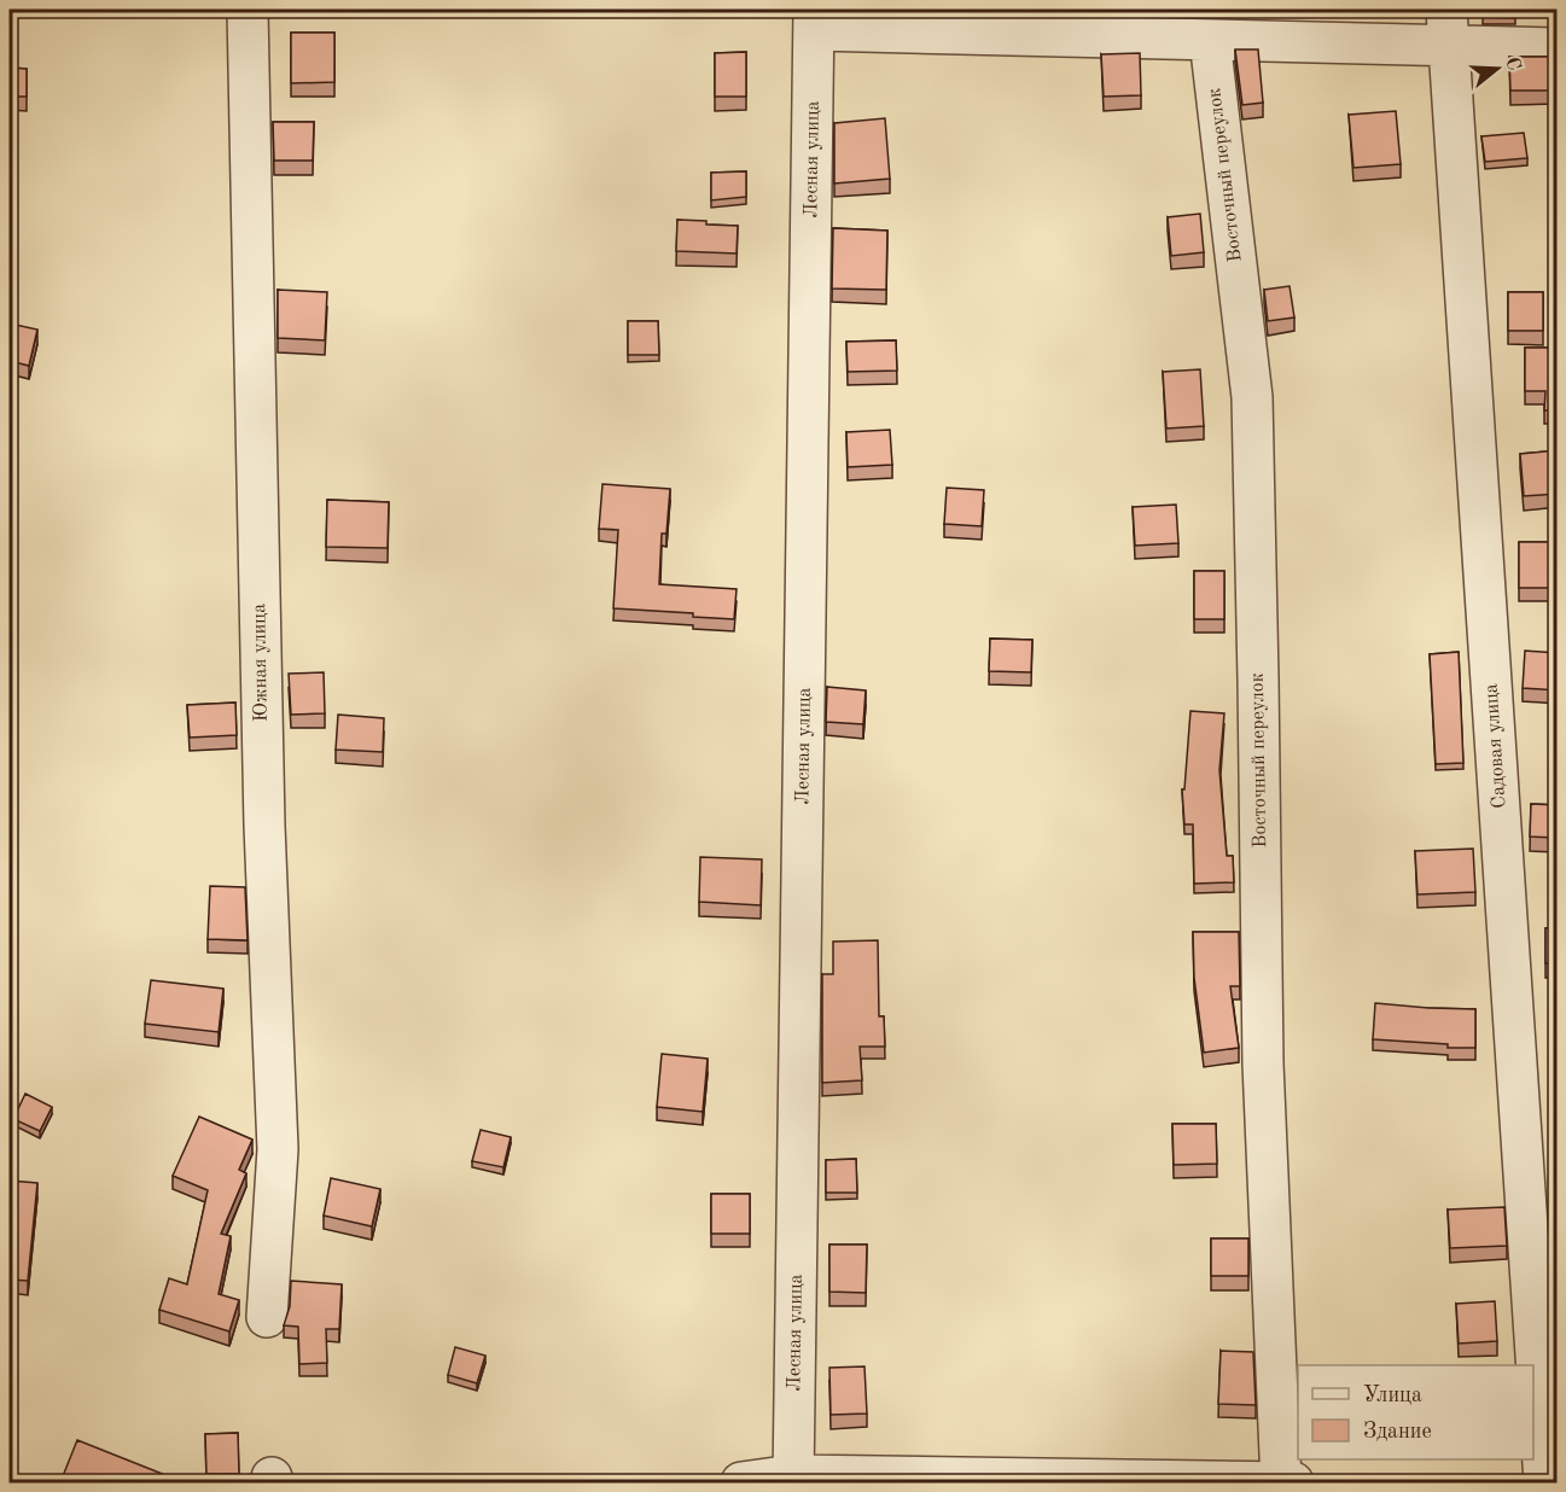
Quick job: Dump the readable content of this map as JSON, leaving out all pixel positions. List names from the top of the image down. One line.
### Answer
{"streets":{"street":["Лесная улица","Восточный переулок","Южная улица","Садовая улица"]},"legend":["Улица","Здание"],"north":"right"}
